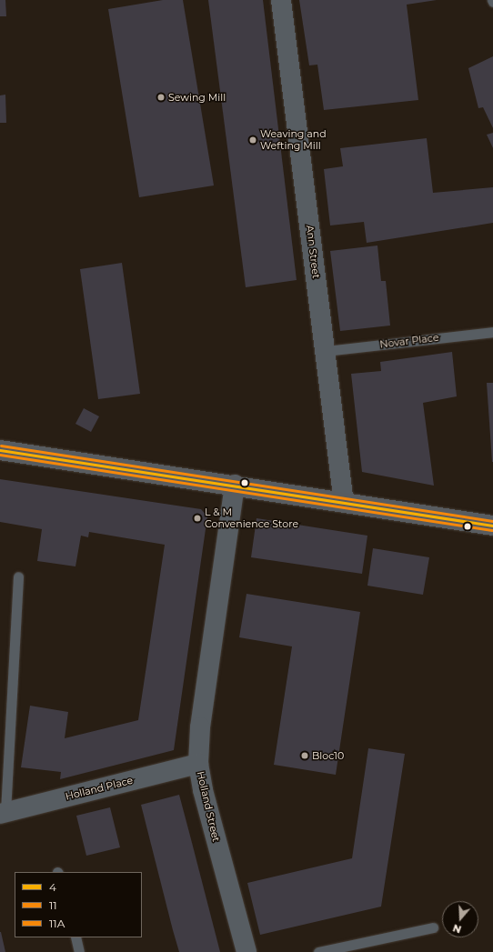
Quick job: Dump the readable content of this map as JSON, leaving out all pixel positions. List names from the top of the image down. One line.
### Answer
{"streets":{"street":["Ann Street","Holland Place","Holland Street"],"lane":["Novar Place"]},"crossings":[["Ann Street","Novar Place"],["Holland Place","Holland Street"]],"places":["Sewing Mill","Weaving and Wefting Mill","L & M Convenience Store","Bloc10"],"lines":["transit line 11A","transit line 4","transit line 11"],"legend":["4","11","11A"],"north":"bottom"}
